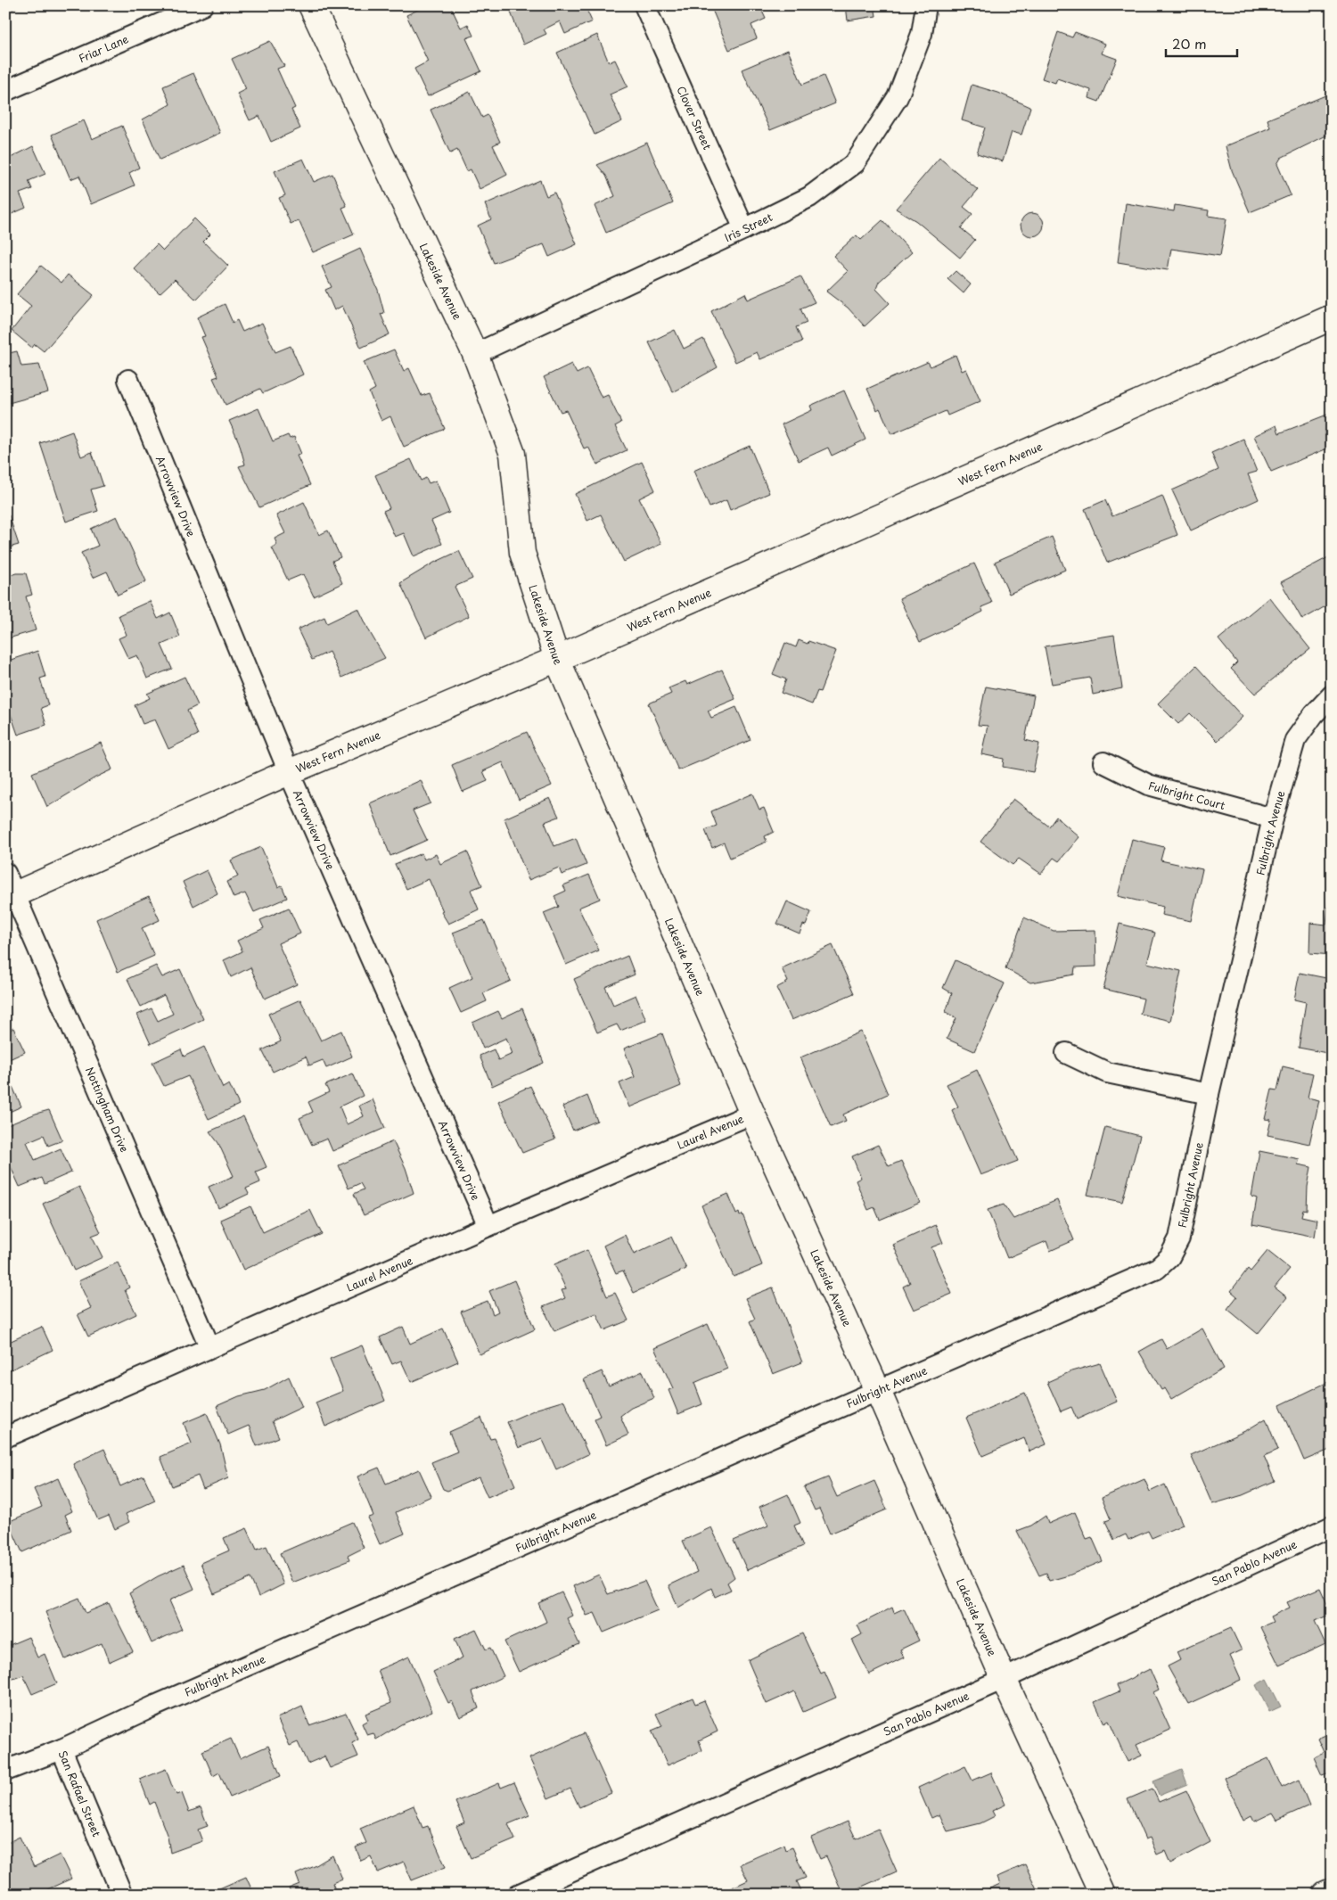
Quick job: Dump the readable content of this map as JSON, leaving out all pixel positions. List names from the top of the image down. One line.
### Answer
{"streets":{"street":["Friar Lane","Clover Street","Iris Street","Lakeside Avenue","West Fern Avenue","Arrowview Drive","Fulbright Court","Fulbright Avenue","Nottingham Drive","Laurel Avenue","San Pablo Avenue","San Rafael Street"]},"crossings":[["Clover Street","Iris Street"],["Iris Street","Lakeside Avenue"],["Lakeside Avenue","West Fern Avenue"],["Lakeside Avenue","Fulbright Avenue"],["Lakeside Avenue","Laurel Avenue"],["Lakeside Avenue","San Pablo Avenue"],["West Fern Avenue","Arrowview Drive"],["West Fern Avenue","Nottingham Drive"],["Arrowview Drive","Laurel Avenue"],["Fulbright Court","Fulbright Avenue"],["Fulbright Avenue","San Rafael Street"],["Nottingham Drive","Laurel Avenue"]],"scale_bar":"20 m"}
